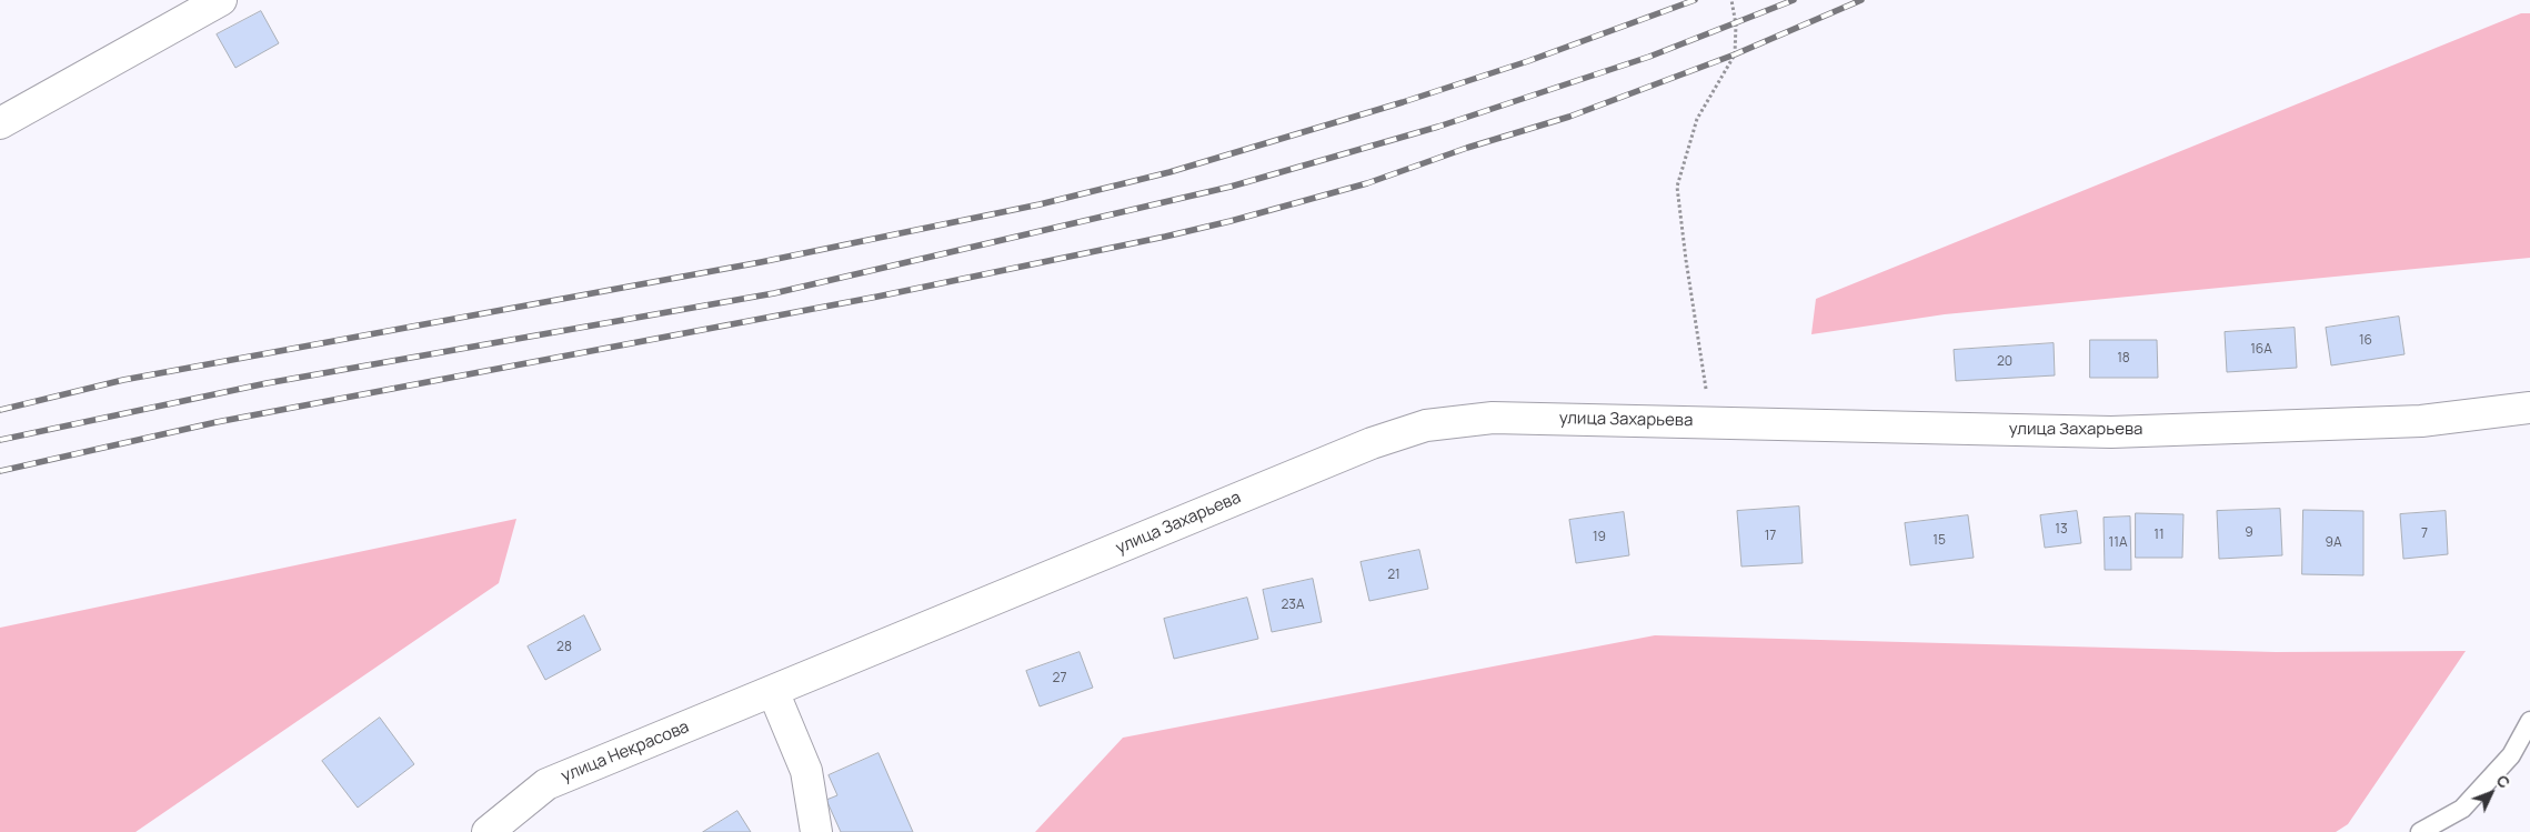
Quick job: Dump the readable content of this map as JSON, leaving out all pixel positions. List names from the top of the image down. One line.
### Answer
{"streets":{"street":["улица Захарьева","улица Некрасова"]},"crossings":[["улица Захарьева","улица Некрасова"]],"house_numbers":["16","16А","18","20","13","9","7","11","17","19","15","11А","9А","21","23А","28","27"],"north":"top right"}
